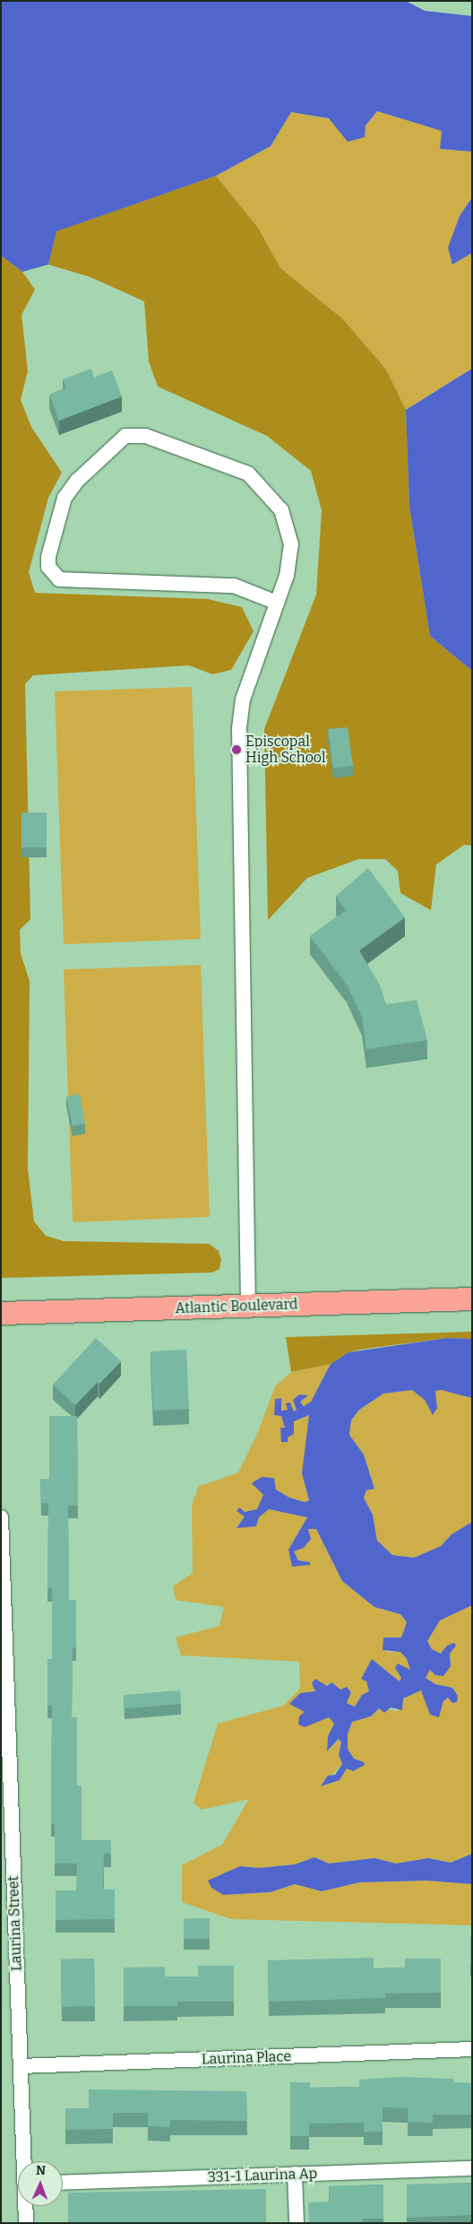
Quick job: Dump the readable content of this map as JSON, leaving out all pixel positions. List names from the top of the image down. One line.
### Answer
{"streets":{"main road":["Atlantic Boulevard"],"street":["Laurina Street","Laurina Place","331-1 Laurina Ap"]},"crossings":[["Laurina Street","Laurina Place"]],"places":["Episcopal High School"],"north":"top"}
